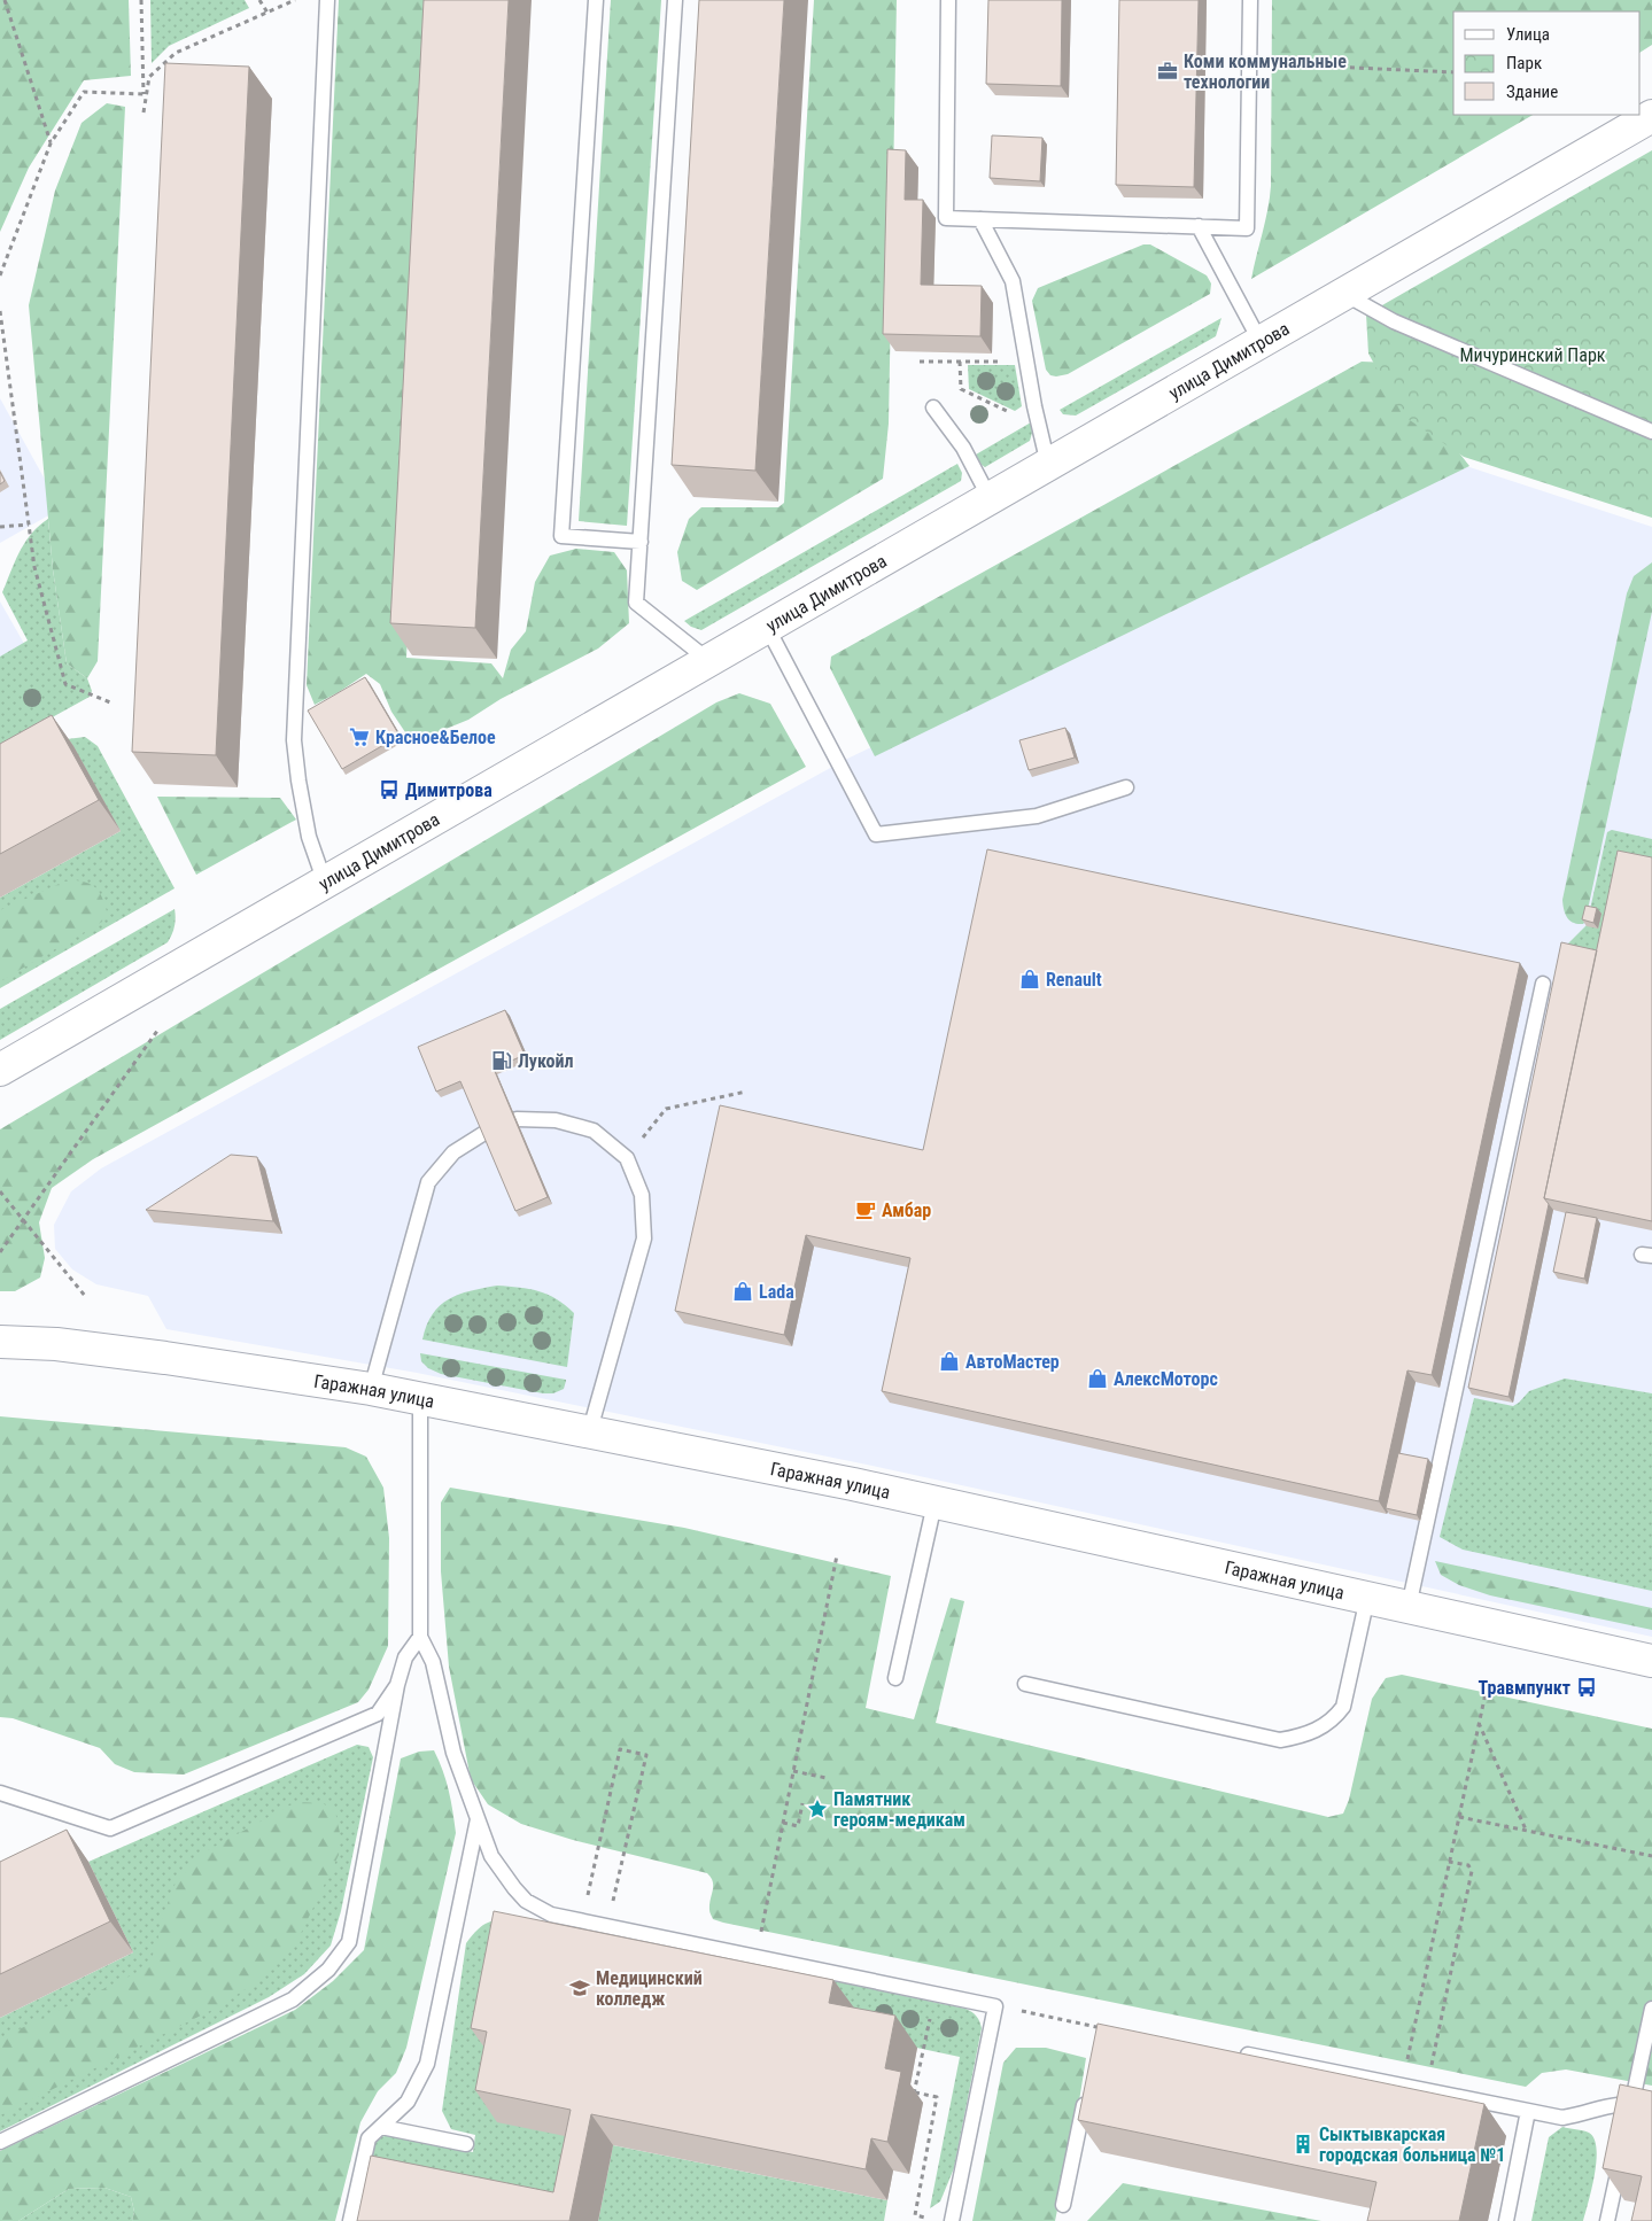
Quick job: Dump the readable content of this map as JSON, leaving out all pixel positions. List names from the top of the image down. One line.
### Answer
{"streets":{"street":["улица Димитрова","Гаражная улица"]},"parks":["Мичуринский Парк"],"places":{"office":["Коми коммунальные технологии"],"supermarket":["Красное&Белое"],"bus stop":["Димитрова","Травмпункт"],"shop":["Renault","Lada","АвтоМастер","АлексМоторс"],"fuel station":["Лукойл"],"cafe":["Амбар"],"place":["Памятник героям-медикам"],"school or university":["Медицинский колледж"],"building":["Сыктывкарская городская больница №1"]},"legend":["Улица","Парк","Здание"]}
